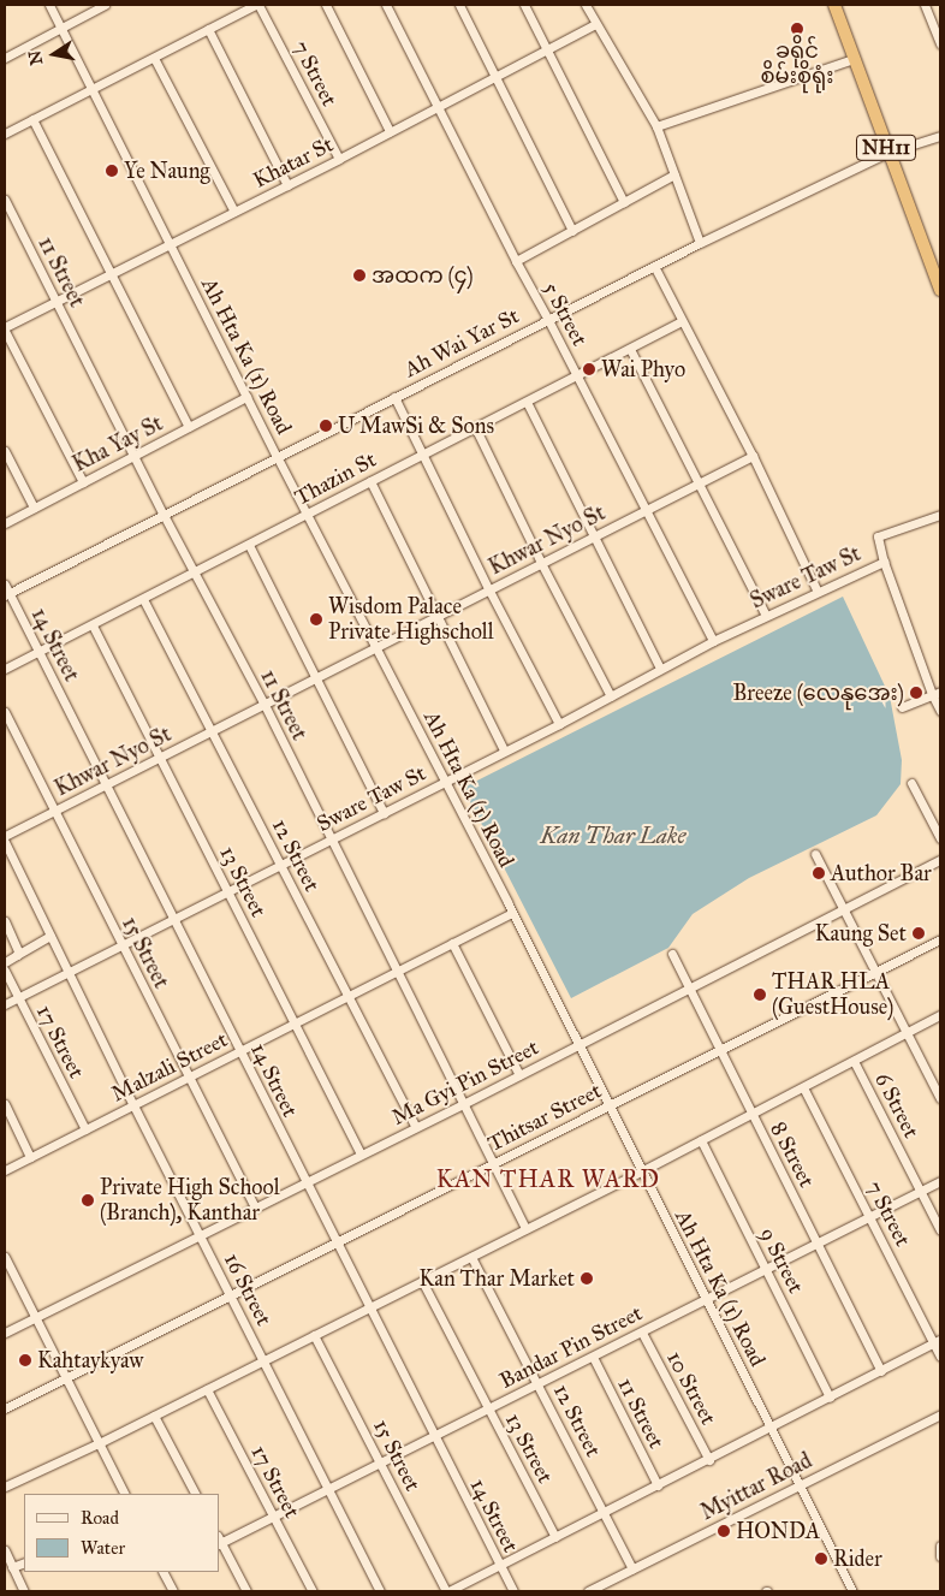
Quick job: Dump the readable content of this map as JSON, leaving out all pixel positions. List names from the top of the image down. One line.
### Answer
{"streets":{"highway":["NH11"],"street":["7 Street","Khatar St","11 Street","5 Street","Ah Wai Yar St","Ah Hta Ka (1) Road","Kha Yay St","Thazin St","Khwar Nyo St","Sware Taw St","14 Street","12 Street","13 Street","15 Street","17 Street","Malzali Street","Ma Gyi Pin Street","6 Street","Thitsar Street","8 Street","9 Street","16 Street","Bandar Pin Street","10 Street","Myittar Road"]},"crossings":[["7 Street","Khatar St"],["7 Street","Bandar Pin Street"],["NH11","Ah Wai Yar St"],["Khatar St","11 Street"],["Khatar St","5 Street"],["Khatar St","Ah Hta Ka (1) Road"],["11 Street","Ah Wai Yar St"],["11 Street","Kha Yay St"],["11 Street","Thazin St"],["11 Street","Khwar Nyo St"],["11 Street","Sware Taw St"],["11 Street","Malzali Street"],["11 Street","Ma Gyi Pin Street"],["11 Street","Thitsar Street"],["11 Street","Bandar Pin Street"],["5 Street","Ah Wai Yar St"],["5 Street","Thazin St"],["5 Street","Khwar Nyo St"],["5 Street","Sware Taw St"],["Ah Wai Yar St","Ah Hta Ka (1) Road"],["Ah Wai Yar St","14 Street"],["Ah Hta Ka (1) Road","Kha Yay St"],["Ah Hta Ka (1) Road","Thazin St"],["Ah Hta Ka (1) Road","Khwar Nyo St"],["Ah Hta Ka (1) Road","Sware Taw St"],["Ah Hta Ka (1) Road","Malzali Street"],["Ah Hta Ka (1) Road","Ma Gyi Pin Street"],["Ah Hta Ka (1) Road","Thitsar Street"],["Ah Hta Ka (1) Road","Bandar Pin Street"],["Ah Hta Ka (1) Road","Myittar Road"],["Thazin St","14 Street"],["Thazin St","12 Street"],["Thazin St","13 Street"],["Khwar Nyo St","14 Street"],["Khwar Nyo St","12 Street"],["Khwar Nyo St","13 Street"],["Khwar Nyo St","15 Street"],["Sware Taw St","14 Street"],["Sware Taw St","12 Street"],["Sware Taw St","13 Street"],["Sware Taw St","15 Street"],["Sware Taw St","17 Street"],["Sware Taw St","16 Street"],["14 Street","Malzali Street"],["14 Street","Ma Gyi Pin Street"],["14 Street","Thitsar Street"],["14 Street","Bandar Pin Street"],["12 Street","Malzali Street"],["12 Street","Ma Gyi Pin Street"],["12 Street","Bandar Pin Street"],["12 Street","Myittar Road"],["13 Street","Malzali Street"],["13 Street","Ma Gyi Pin Street"],["13 Street","Bandar Pin Street"],["15 Street","Malzali Street"],["15 Street","Ma Gyi Pin Street"],["15 Street","Bandar Pin Street"],["17 Street","Malzali Street"],["17 Street","Bandar Pin Street"],["Malzali Street","16 Street"],["Ma Gyi Pin Street","8 Street"],["Ma Gyi Pin Street","16 Street"],["6 Street","Bandar Pin Street"],["Thitsar Street","8 Street"],["Thitsar Street","16 Street"],["8 Street","Bandar Pin Street"],["9 Street","Bandar Pin Street"],["16 Street","Bandar Pin Street"],["Bandar Pin Street","10 Street"]],"districts":["KAN THAR WARD"],"water":["Kan Thar Lake"],"places":["ခရိုင် စိမ်းစိုရုံး","Ye Naung","အထက (၄)","Wai Phyo","U MawSi & Sons","Wisdom Palace Private Highscholl","Breeze (လေနုအေး)","Author Bar","Kaung Set","THAR HLA (GuestHouse)","Private High School (Branch), Kanthar","Kan Thar Market","Kahtaykyaw","HONDA","Rider"],"legend":["Road","Water"],"north":"left"}
